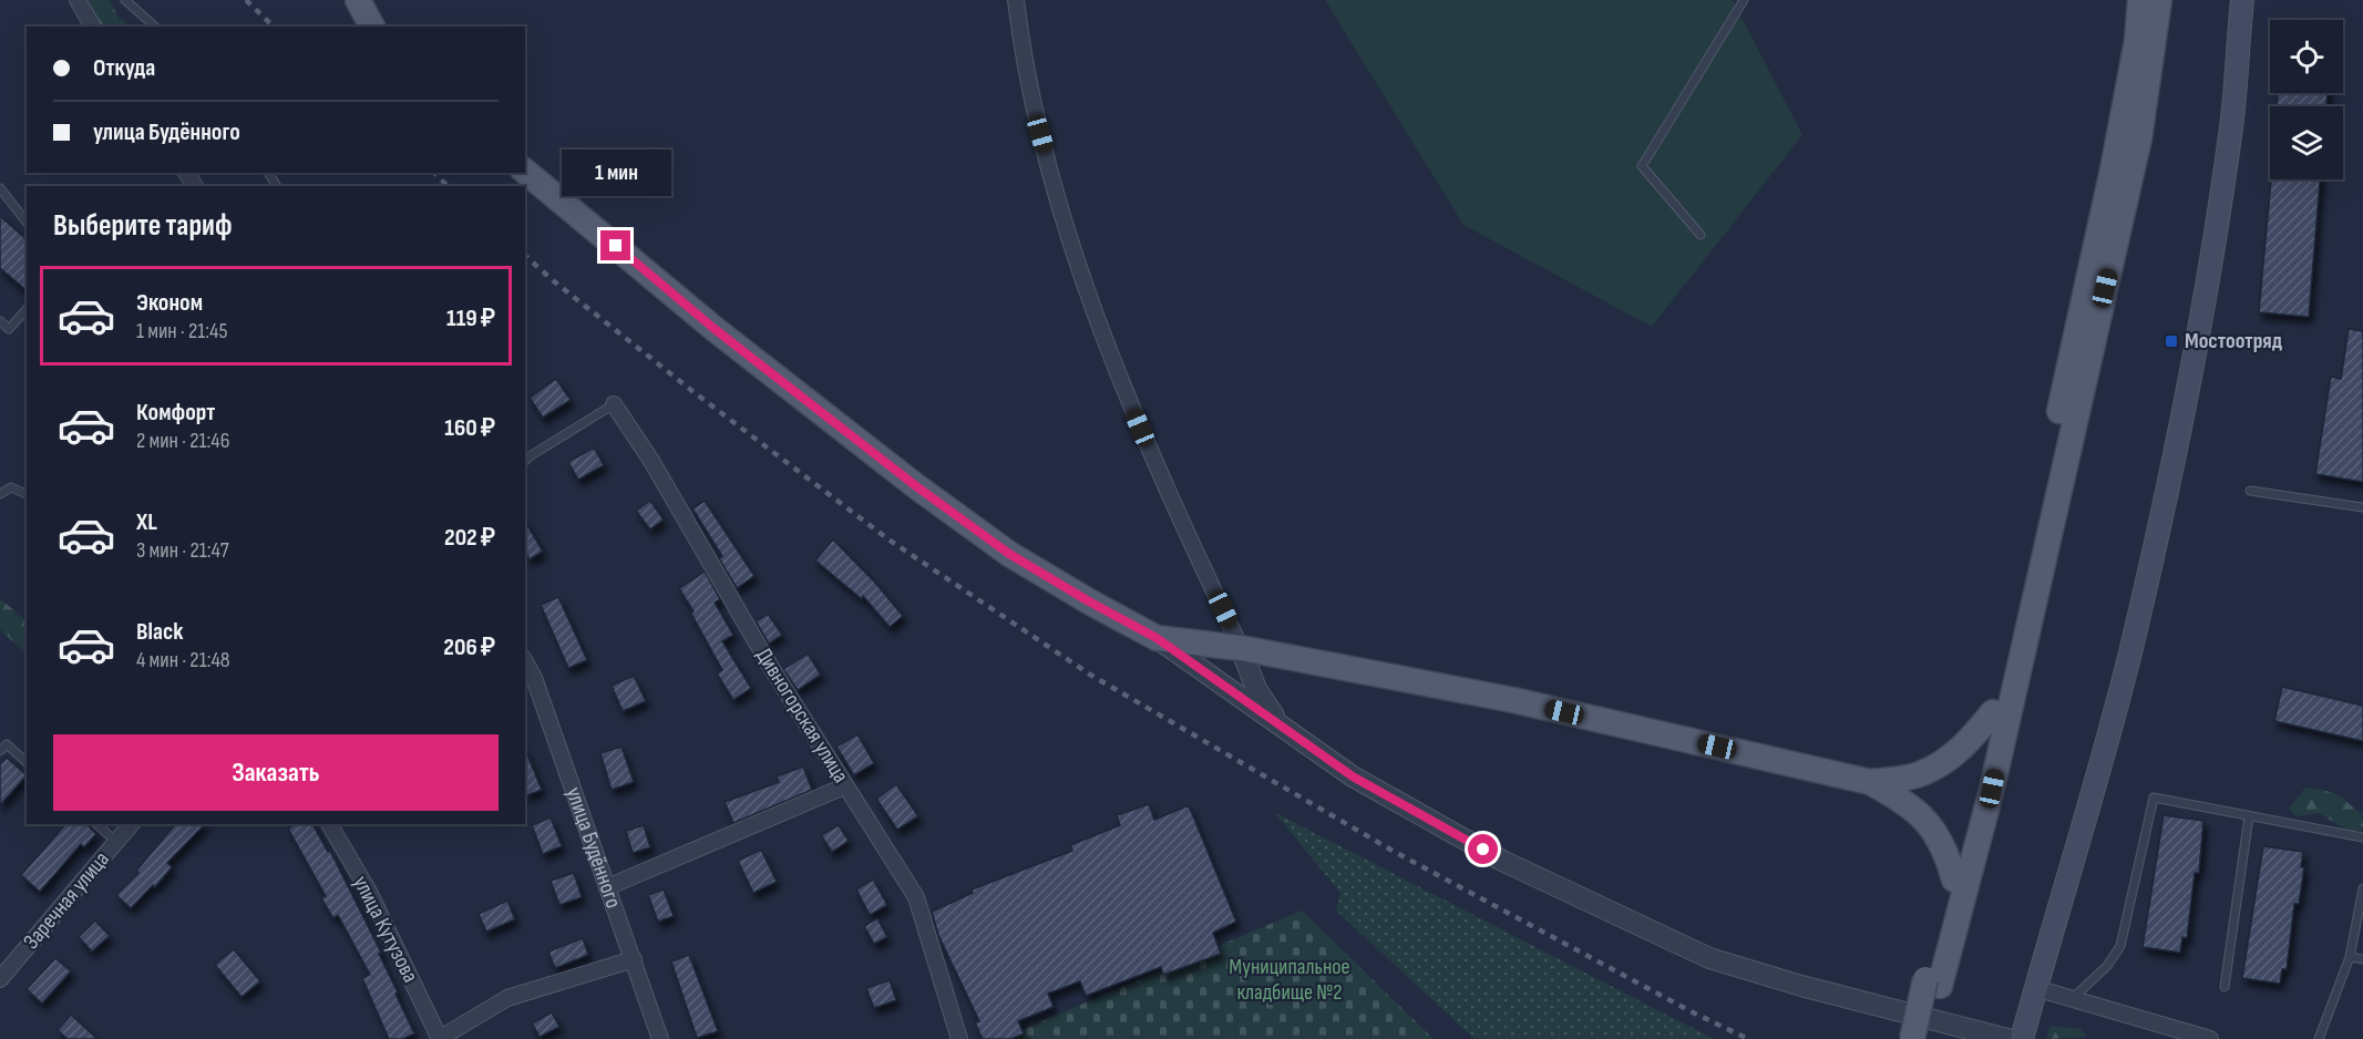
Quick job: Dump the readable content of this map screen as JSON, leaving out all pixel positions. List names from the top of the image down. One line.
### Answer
{"streets":{"street":["Дивногорская улица","улица Будённого","Заречная улица","улица Кутузова"]},"crossings":[["улица Будённого","улица Кутузова"]],"parks":["Муниципальное кладбище №2"],"places":{"transit":["Мостоотряд"]},"page":{"banner":["Откуда","улица Будённого"],"bubble":"1 мин","heading":"Выберите тариф","list":[{"name":"Эконом","note":"1 мин · 21:45","value":"119 ₽"},{"name":"Комфорт","note":"2 мин · 21:46","value":"160 ₽"},{"name":"XL","note":"3 мин · 21:47","value":"202 ₽"},{"name":"Black","note":"4 мин · 21:48","value":"206 ₽"}],"buttons":"Заказать"}}
